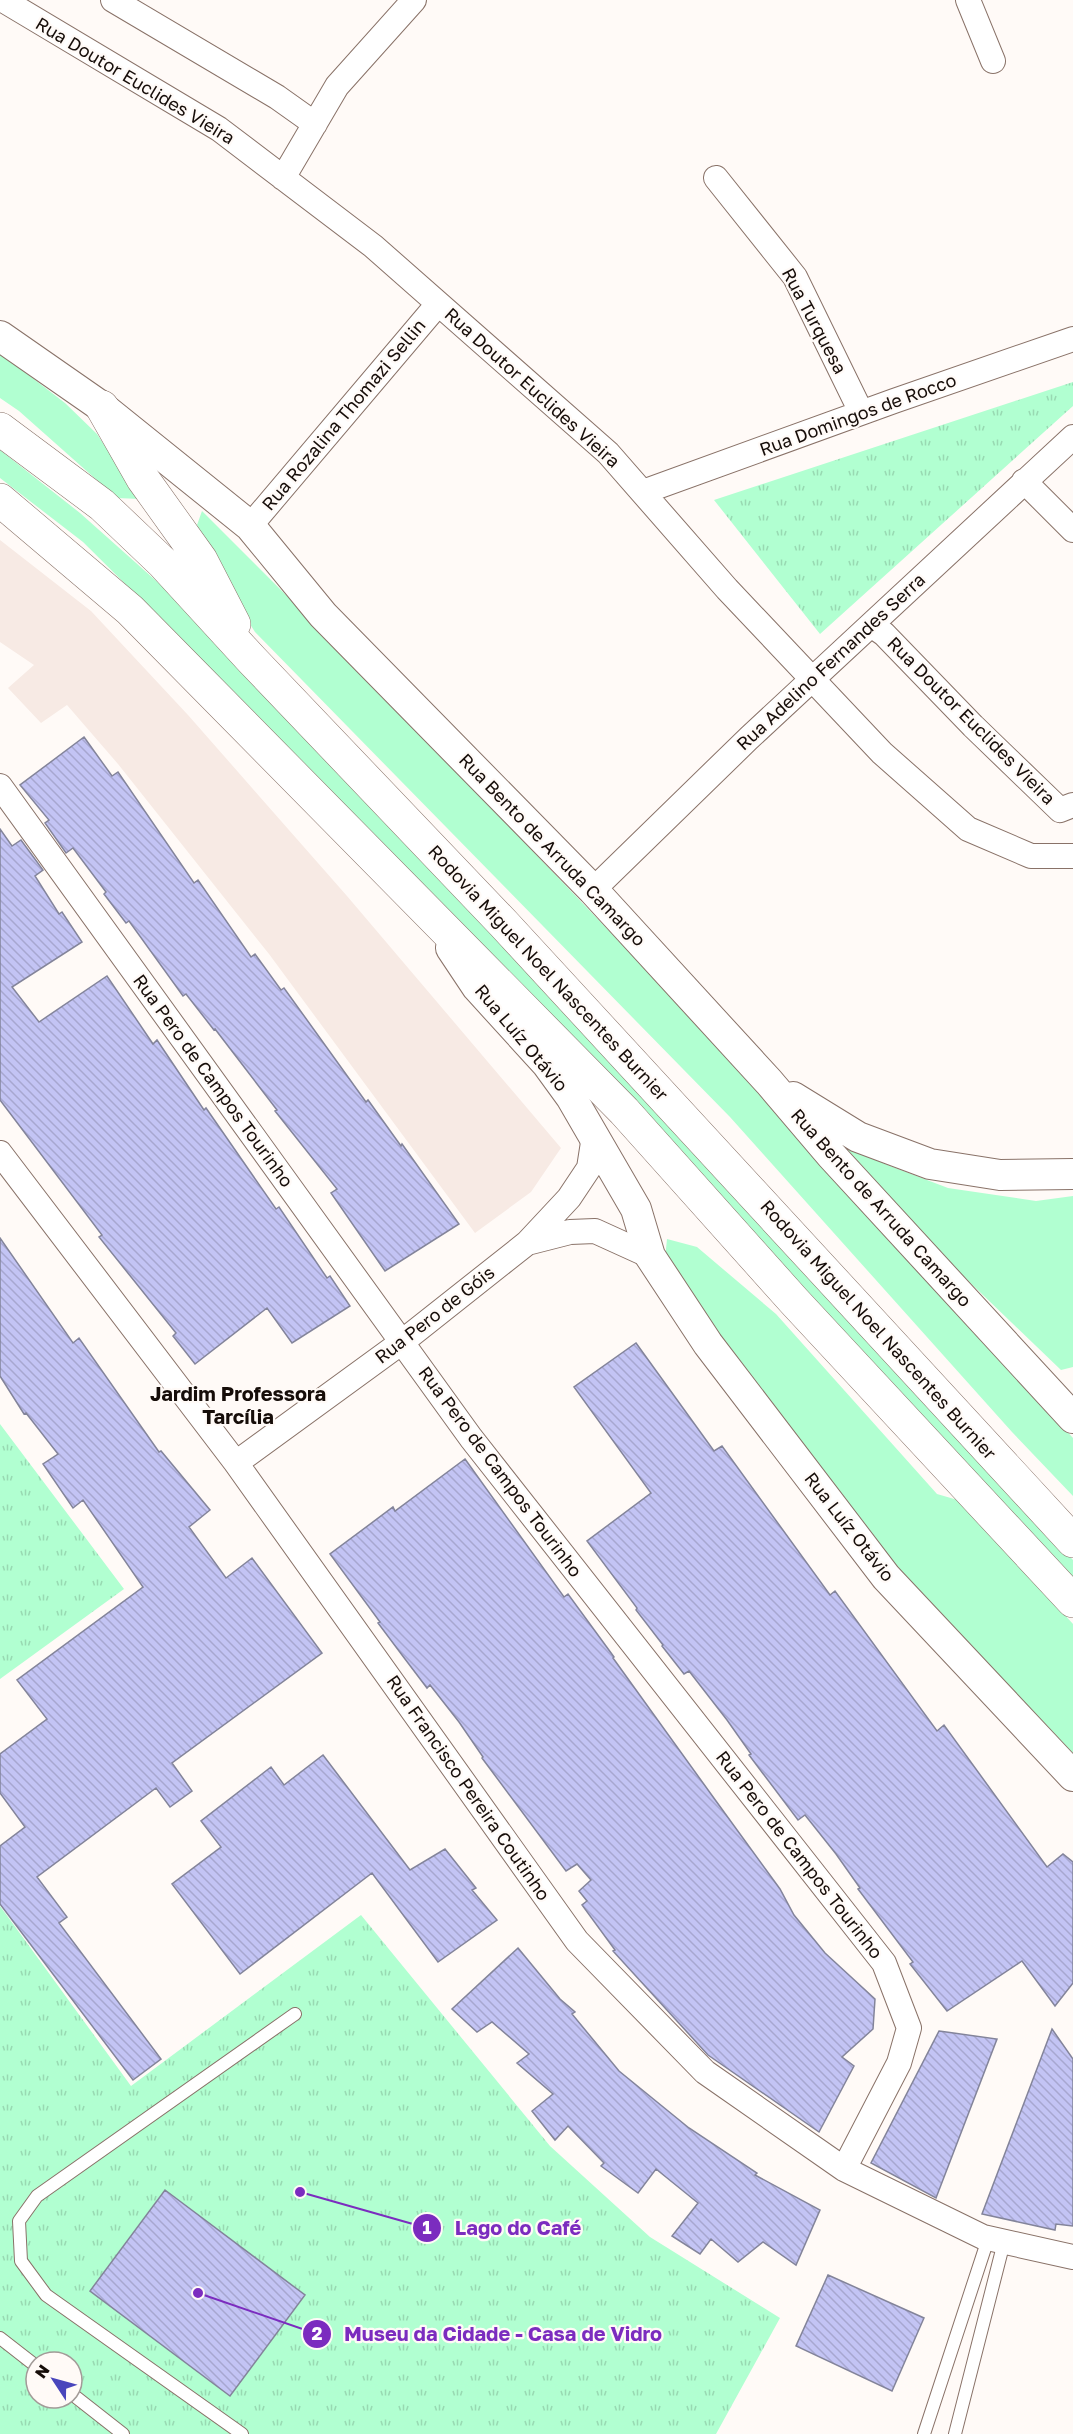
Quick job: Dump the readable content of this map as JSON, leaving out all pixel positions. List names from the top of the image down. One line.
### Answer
{"streets":{"highway":["Rodovia Miguel Noel Nascentes Burnier"],"street":["Rua Doutor Euclides Vieira","Rua Turquesa","Rua Rozalina Thomazi Sellin","Rua Domingos de Rocco","Rua Adelino Fernandes Serra","Rua Bento de Arruda Camargo","Rua Luíz Otávio","Rua Pero de Campos Tourinho","Rua Pero de Góis","Rua Francisco Pereira Coutinho"]},"crossings":[["Rua Doutor Euclides Vieira","Rua Rozalina Thomazi Sellin"],["Rua Doutor Euclides Vieira","Rua Domingos de Rocco"],["Rua Doutor Euclides Vieira","Rua Adelino Fernandes Serra"],["Rua Turquesa","Rua Domingos de Rocco"],["Rua Rozalina Thomazi Sellin","Rua Bento de Arruda Camargo"],["Rua Adelino Fernandes Serra","Rua Bento de Arruda Camargo"],["Rua Luíz Otávio","Rua Pero de Góis"],["Rua Pero de Campos Tourinho","Rua Pero de Góis"],["Rua Pero de Campos Tourinho","Rua Francisco Pereira Coutinho"],["Rua Pero de Góis","Rua Francisco Pereira Coutinho"]],"districts":["Jardim Professora Tarcília"],"places":["Lago do Café","Museu da Cidade - Casa de Vidro"],"north":"top left"}
